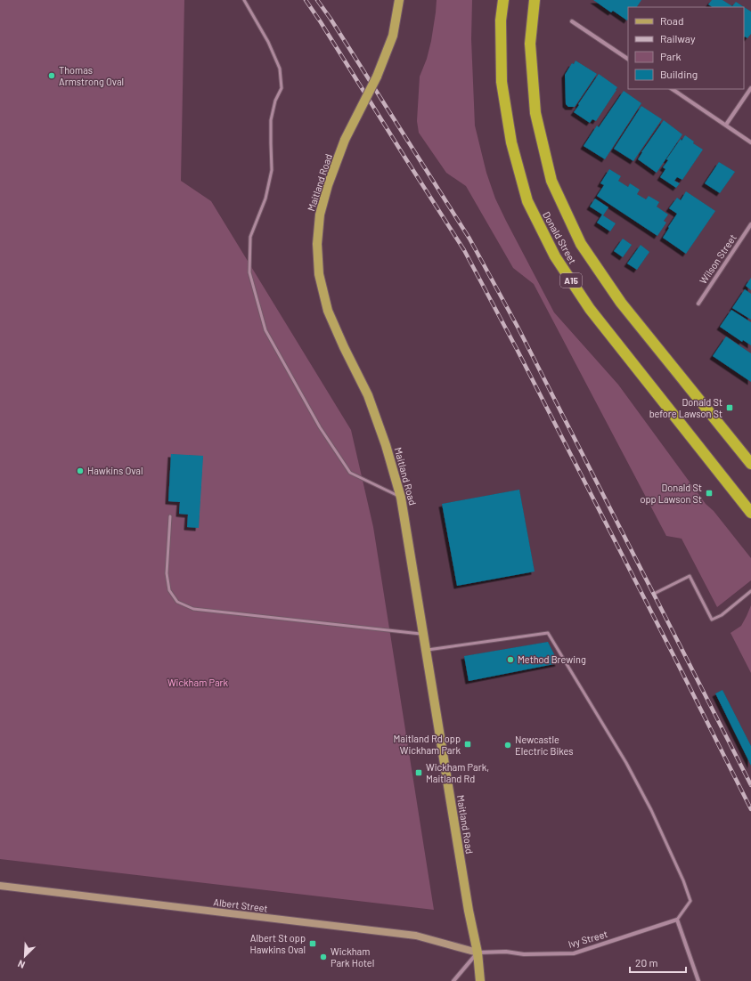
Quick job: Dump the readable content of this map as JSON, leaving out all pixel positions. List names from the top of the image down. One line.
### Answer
{"streets":{"highway":["Donald Street","A15"],"main road":["Maitland Road","Albert Street"],"street":["Wilson Street","Ivy Street"]},"crossings":[["Maitland Road","Albert Street"],["Maitland Road","Ivy Street"],["Albert Street","Ivy Street"]],"parks":["Wickham Park"],"places":{"other":["Thomas Armstrong Oval","Hawkins Oval","Method Brewing","Newcastle Electric Bikes","Wickham Park Hotel"],"transit":["Donald St before Lawson St","Donald St opp Lawson St","Maitland Rd opp Wickham Park","Wickham Park, Maitland Rd","Albert St opp Hawkins Oval"]},"legend":["Road","Railway","Park","Building"],"scale_bar":"20 m","north":"bottom left"}
